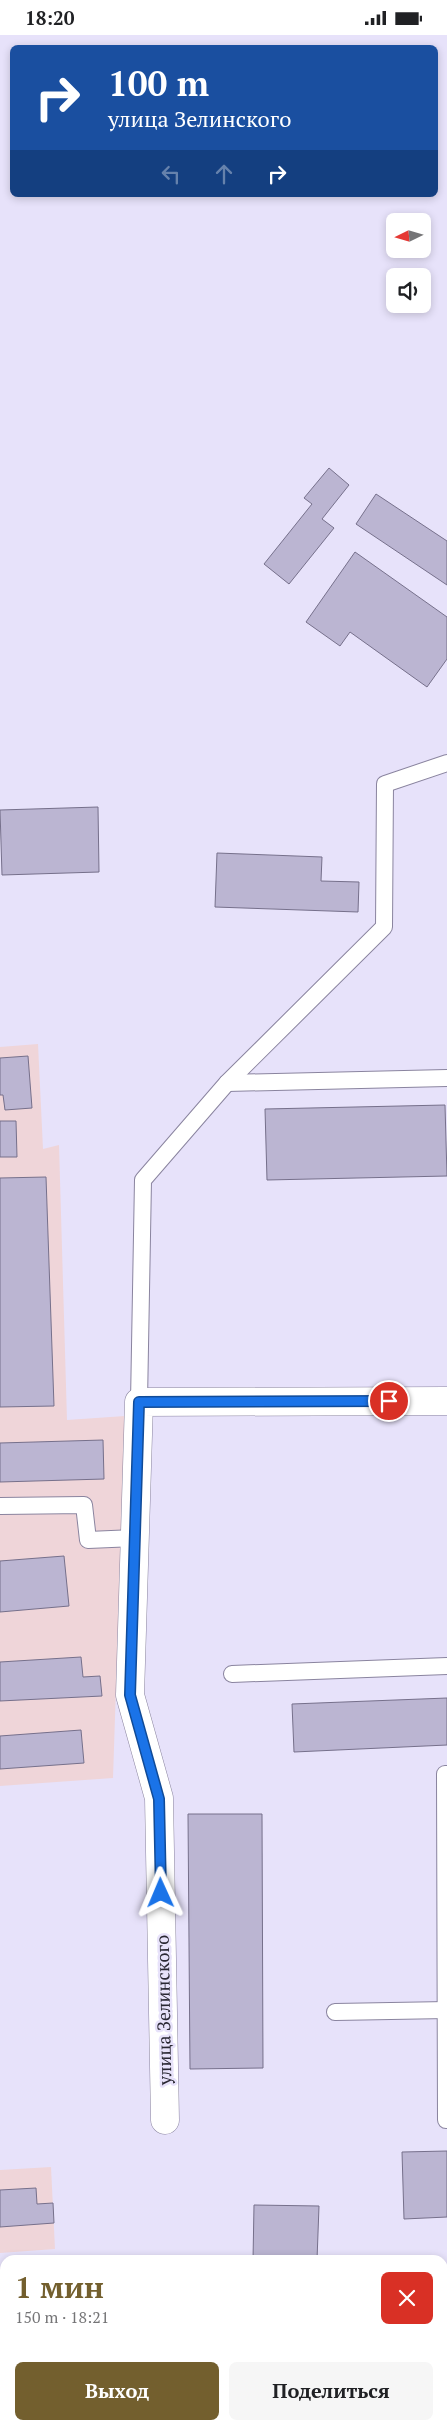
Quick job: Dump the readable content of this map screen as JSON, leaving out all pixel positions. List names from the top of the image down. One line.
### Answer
{"streets":{"street":["улица Зелинского"]},"north":"left","page":{"status":"18:20","turn":["100 m","улица Зелинского"],"heading":["1 мин","150 m · 18:21"],"buttons":["Выход","Поделиться"]}}
